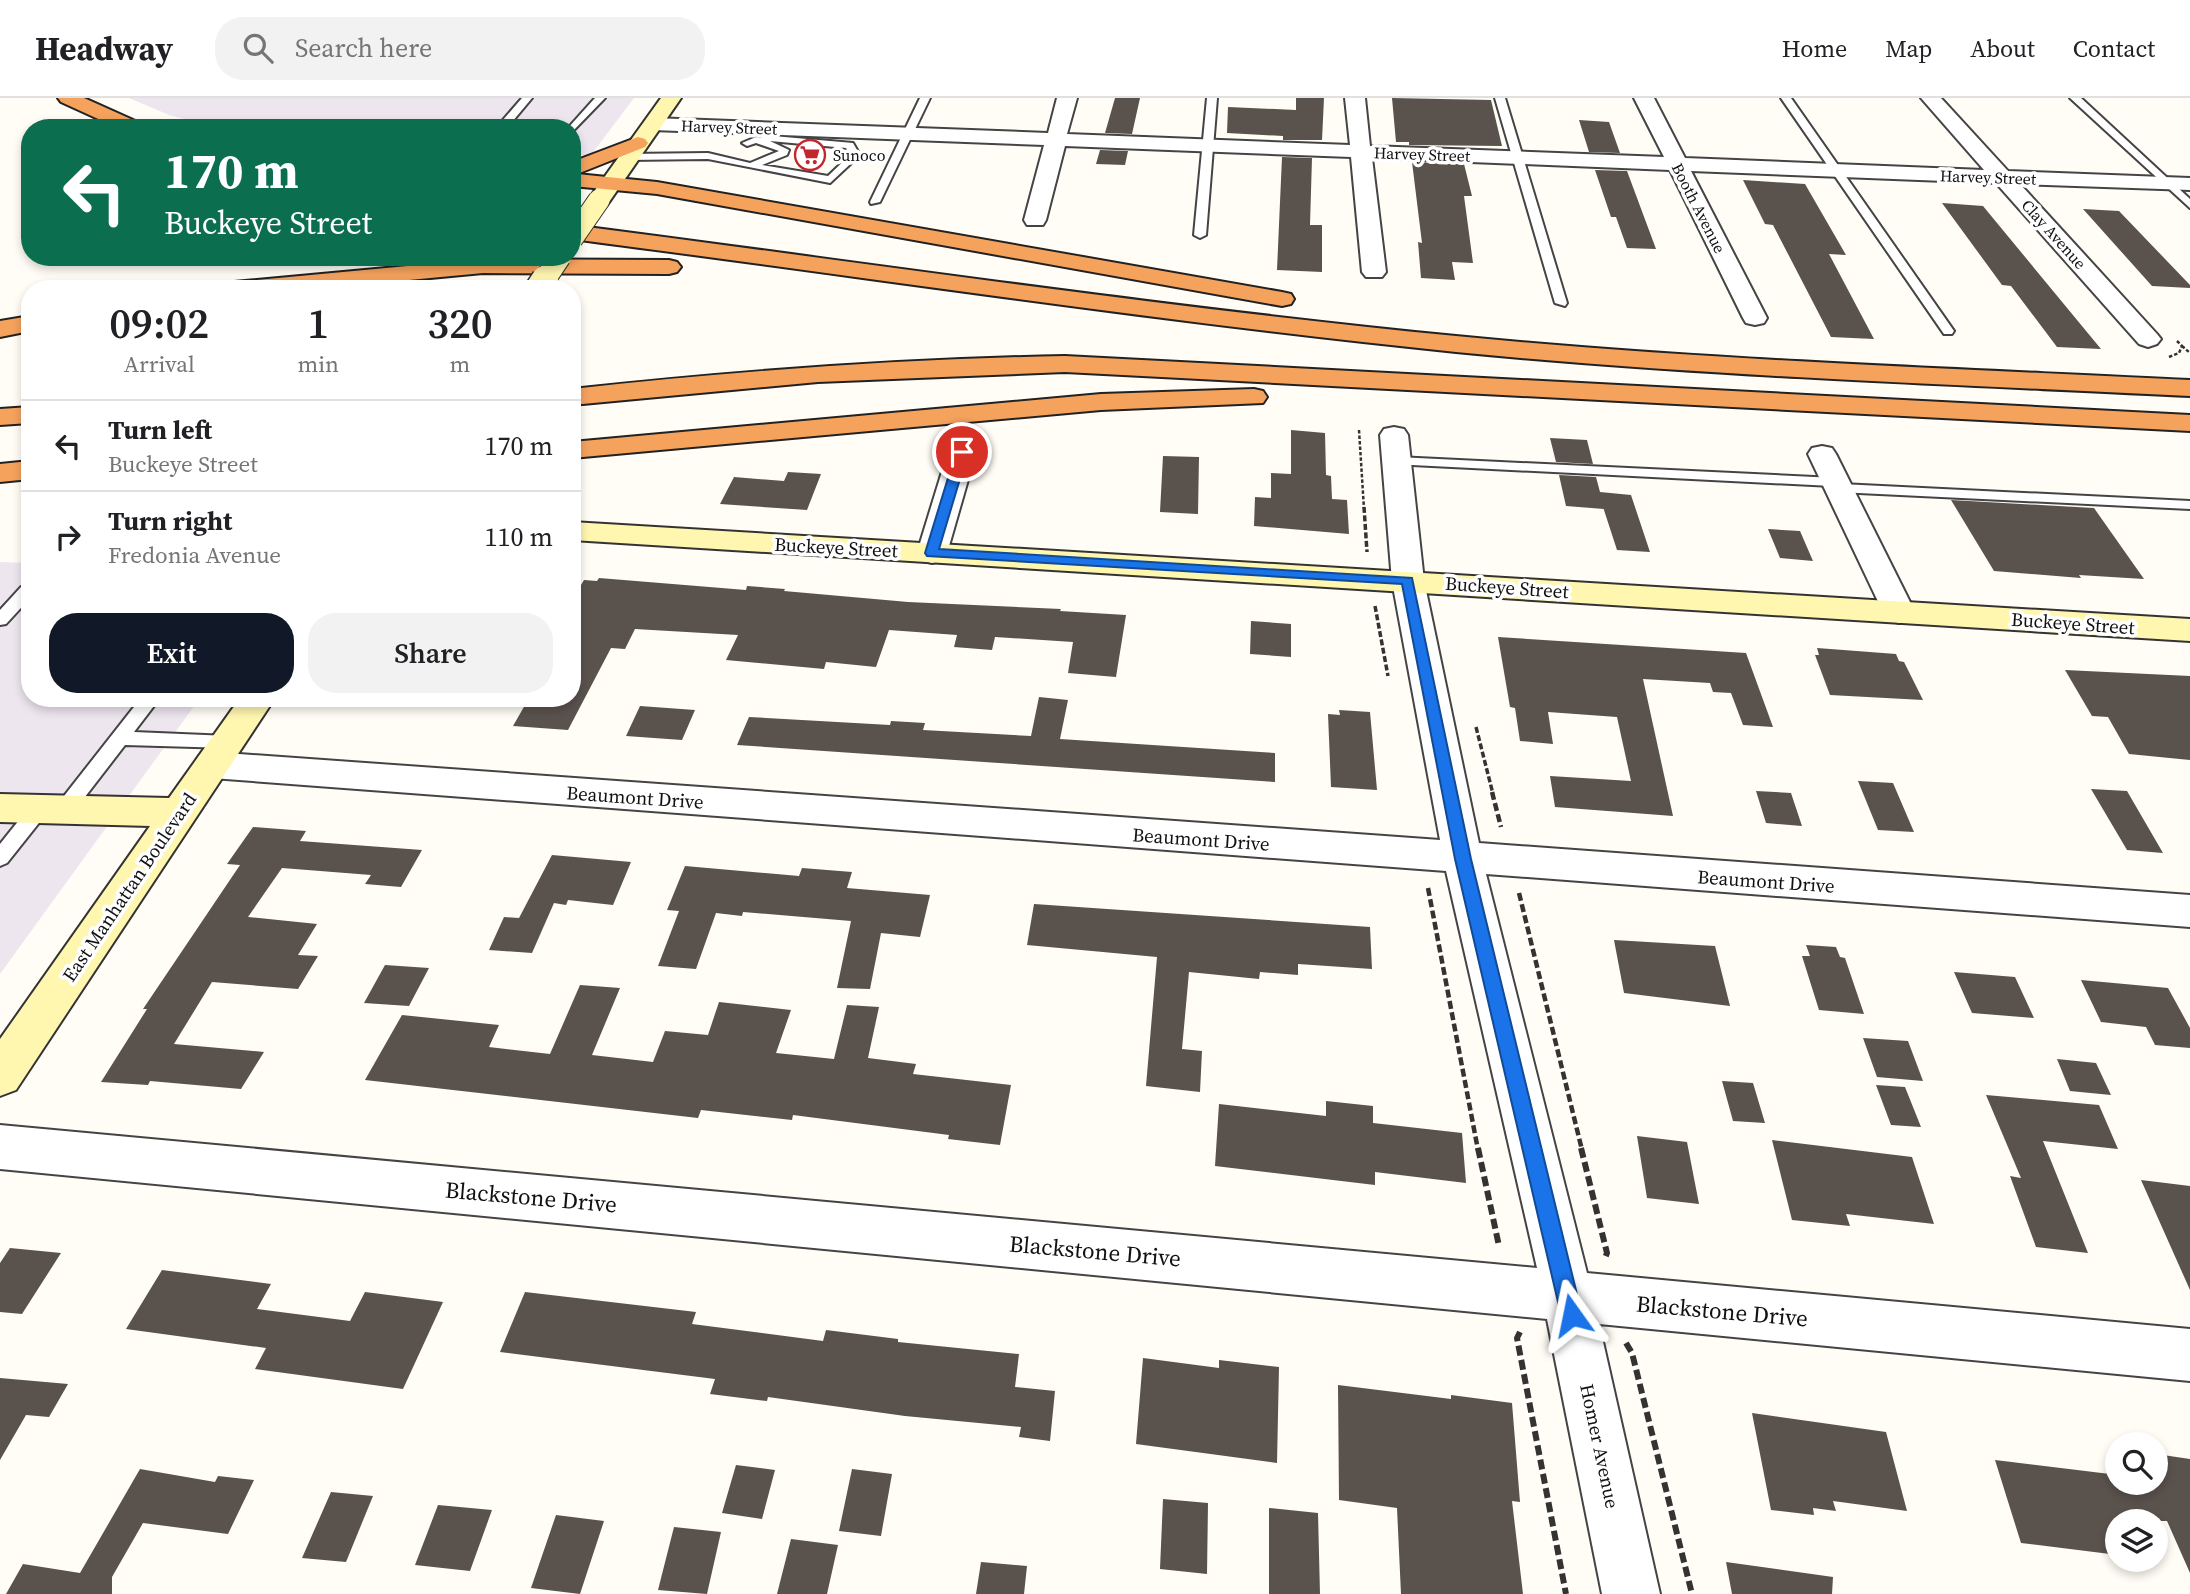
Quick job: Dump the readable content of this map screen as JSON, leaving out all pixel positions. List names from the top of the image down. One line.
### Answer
{"streets":{"street":["Harvey Street","Booth Avenue","Clay Avenue","Buckeye Street","Beaumont Drive","East Manhattan Boulevard","Blackstone Drive","Homer Avenue"]},"crossings":[["Harvey Street","Booth Avenue"],["Harvey Street","Clay Avenue"],["Buckeye Street","Homer Avenue"],["Beaumont Drive","East Manhattan Boulevard"],["Beaumont Drive","Homer Avenue"],["Blackstone Drive","Homer Avenue"]],"places":{"supermarket":["Sunoco"]},"page":{"header":"Headway","search":"Search here","nav":["Home","Map","About","Contact"],"turn":["170 m","Buckeye Street"],"eta":["09:02","Arrival","1","min","320","m"],"list":[{"name":"Turn left","note":"Buckeye Street","value":"170 m"},{"name":"Turn right","note":"Fredonia Avenue","value":"110 m"}],"buttons":["Exit","Share"]}}
